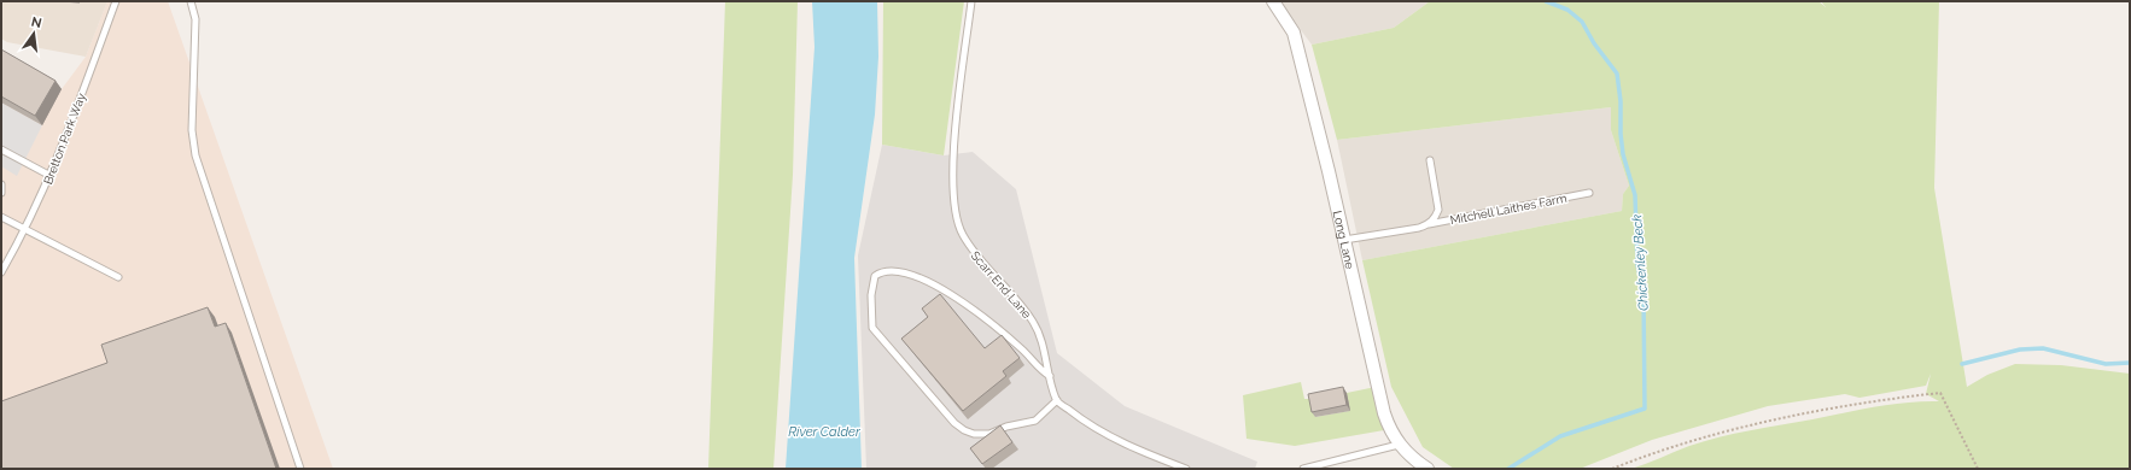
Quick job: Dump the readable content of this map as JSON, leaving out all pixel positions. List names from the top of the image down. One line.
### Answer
{"streets":{"street":["Long Lane"],"lane":["Bretton Park Way","Mitchell Laithes Farm","Scarr End Lane"]},"crossings":[["Mitchell Laithes Farm","Long Lane"]],"water":["Chickenley Beck","River Calder"],"north":"top"}
